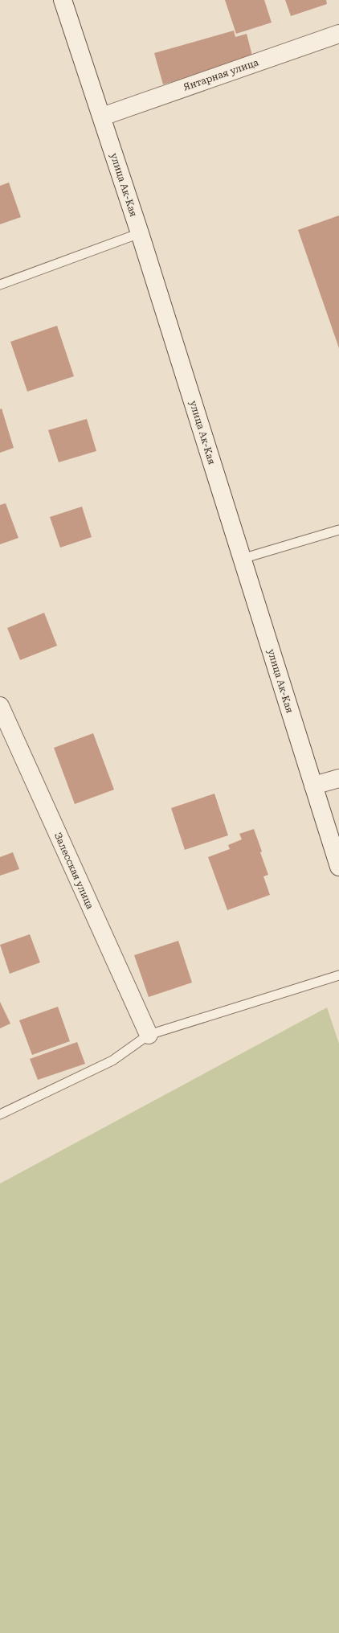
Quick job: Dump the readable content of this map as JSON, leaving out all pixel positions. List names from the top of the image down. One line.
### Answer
{"streets":{"main road":["Янтарная улица","улица Ак-Кая","Залесская улица"]},"crossings":[["Янтарная улица","улица Ак-Кая"]]}
